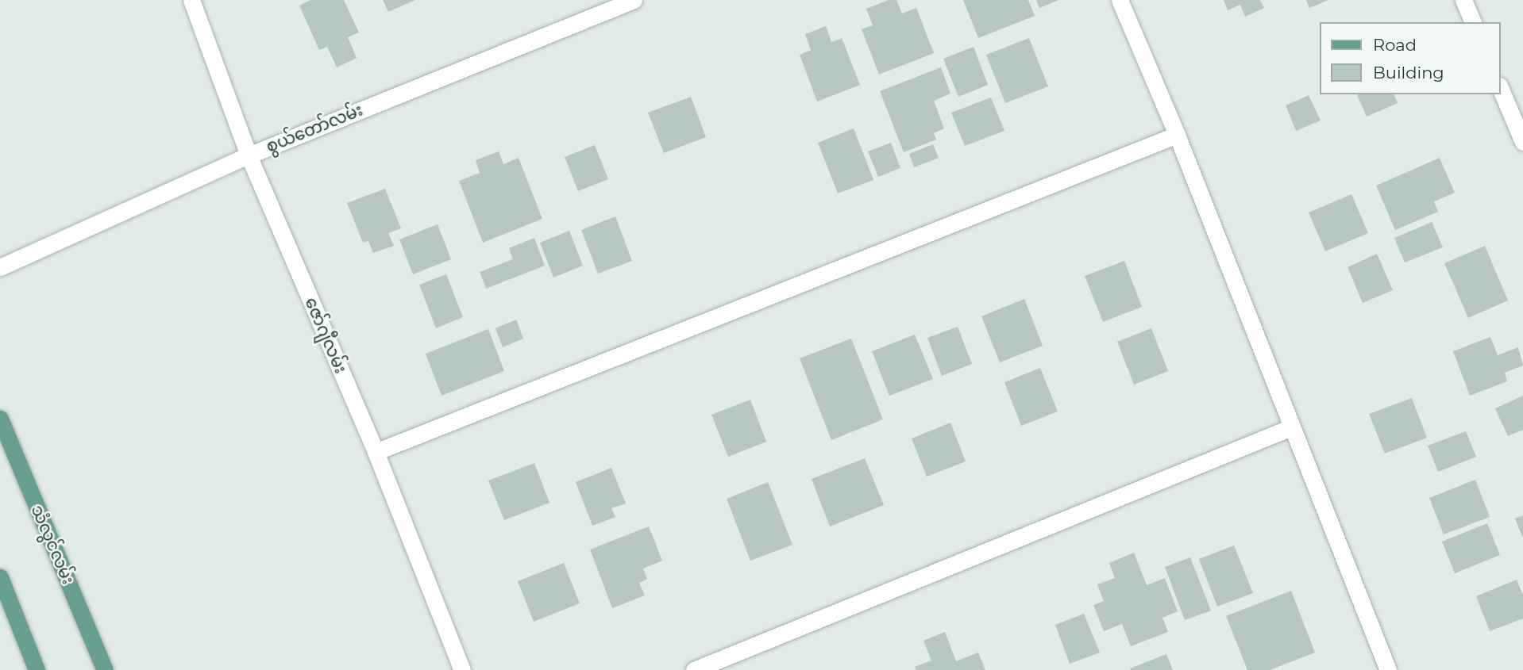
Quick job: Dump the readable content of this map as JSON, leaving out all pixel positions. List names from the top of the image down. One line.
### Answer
{"streets":{"main road":["သံလွင်လမ်း"],"street":["စွယ်တော်လမ်း","ဇော်ဂျီလမ်း"]},"crossings":[["စွယ်တော်လမ်း","ဇော်ဂျီလမ်း"]],"legend":["Road","Building"]}
